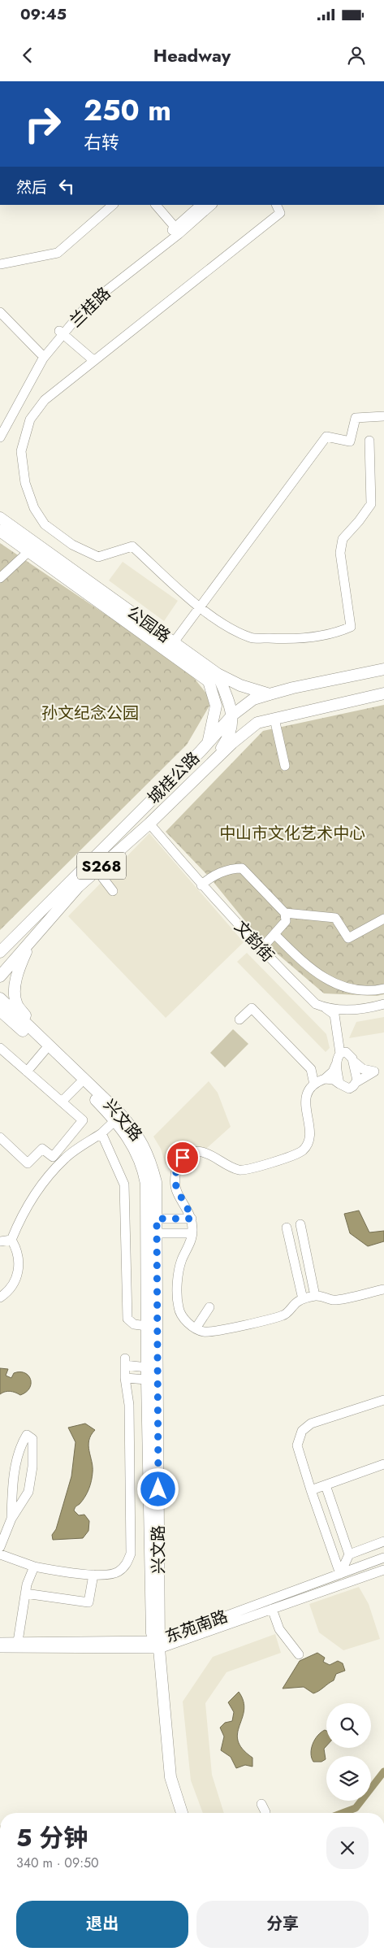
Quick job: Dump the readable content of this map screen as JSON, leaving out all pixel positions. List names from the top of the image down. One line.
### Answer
{"streets":{"main road":["公园路","城桂公路","S268","兴文路"],"street":["兰桂路","文韵街","东苑南路"]},"crossings":[["公园路","城桂公路"],["城桂公路","文韵街"],["兴文路","东苑南路"]],"parks":["孙文纪念公园","中山市文化艺术中心"],"page":{"status":"09:45","header":"Headway","turn":["250 m","右转"],"then":"然后","heading":["5 分钟","340 m · 09:50"],"buttons":["退出","分享"]}}
